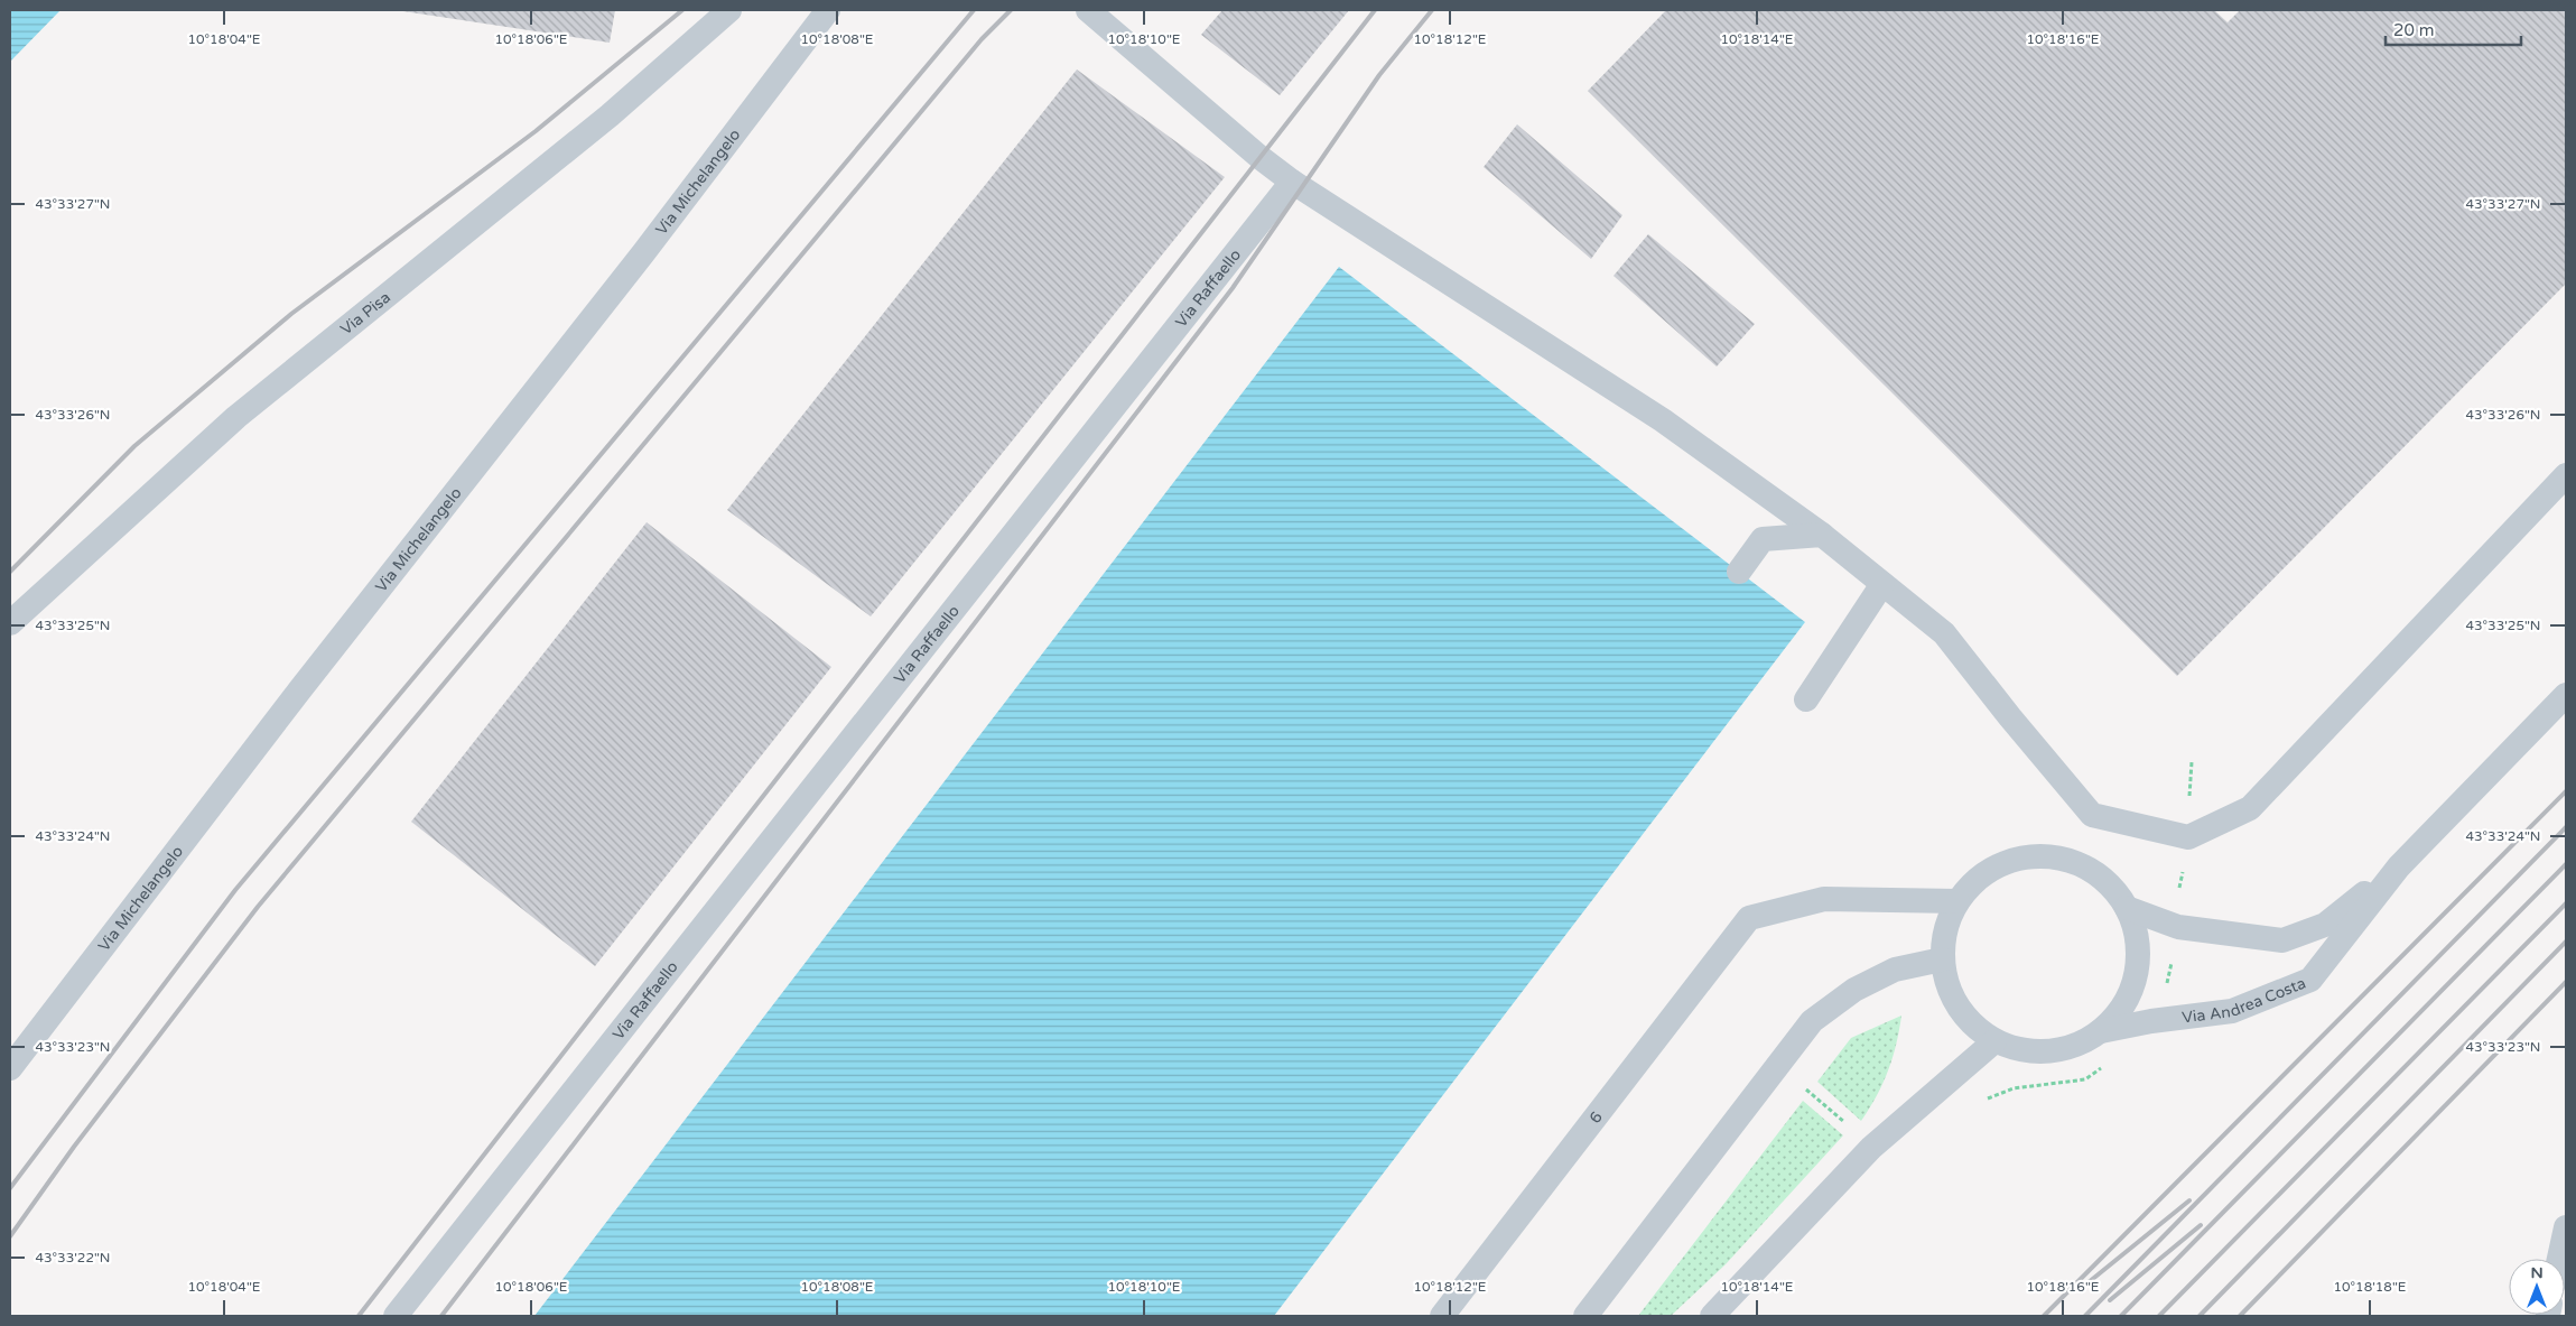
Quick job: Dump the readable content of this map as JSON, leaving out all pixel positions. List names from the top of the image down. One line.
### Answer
{"streets":{"lane":["Via Michelangelo","Via Raffaello","Via Pisa","Via Andrea Costa","6"]},"crossings":[["Via Andrea Costa","6"]],"scale_bar":"20 m","north":"top","coordinates":["10°18'04\"E","10°18'06\"E","10°18'08\"E","10°18'10\"E","10°18'12\"E","10°18'14\"E","10°18'16\"E","43°33'27\"N","43°33'26\"N","43°33'25\"N","43°33'24\"N","43°33'23\"N","43°33'22\"N","10°18'18\"E"]}
